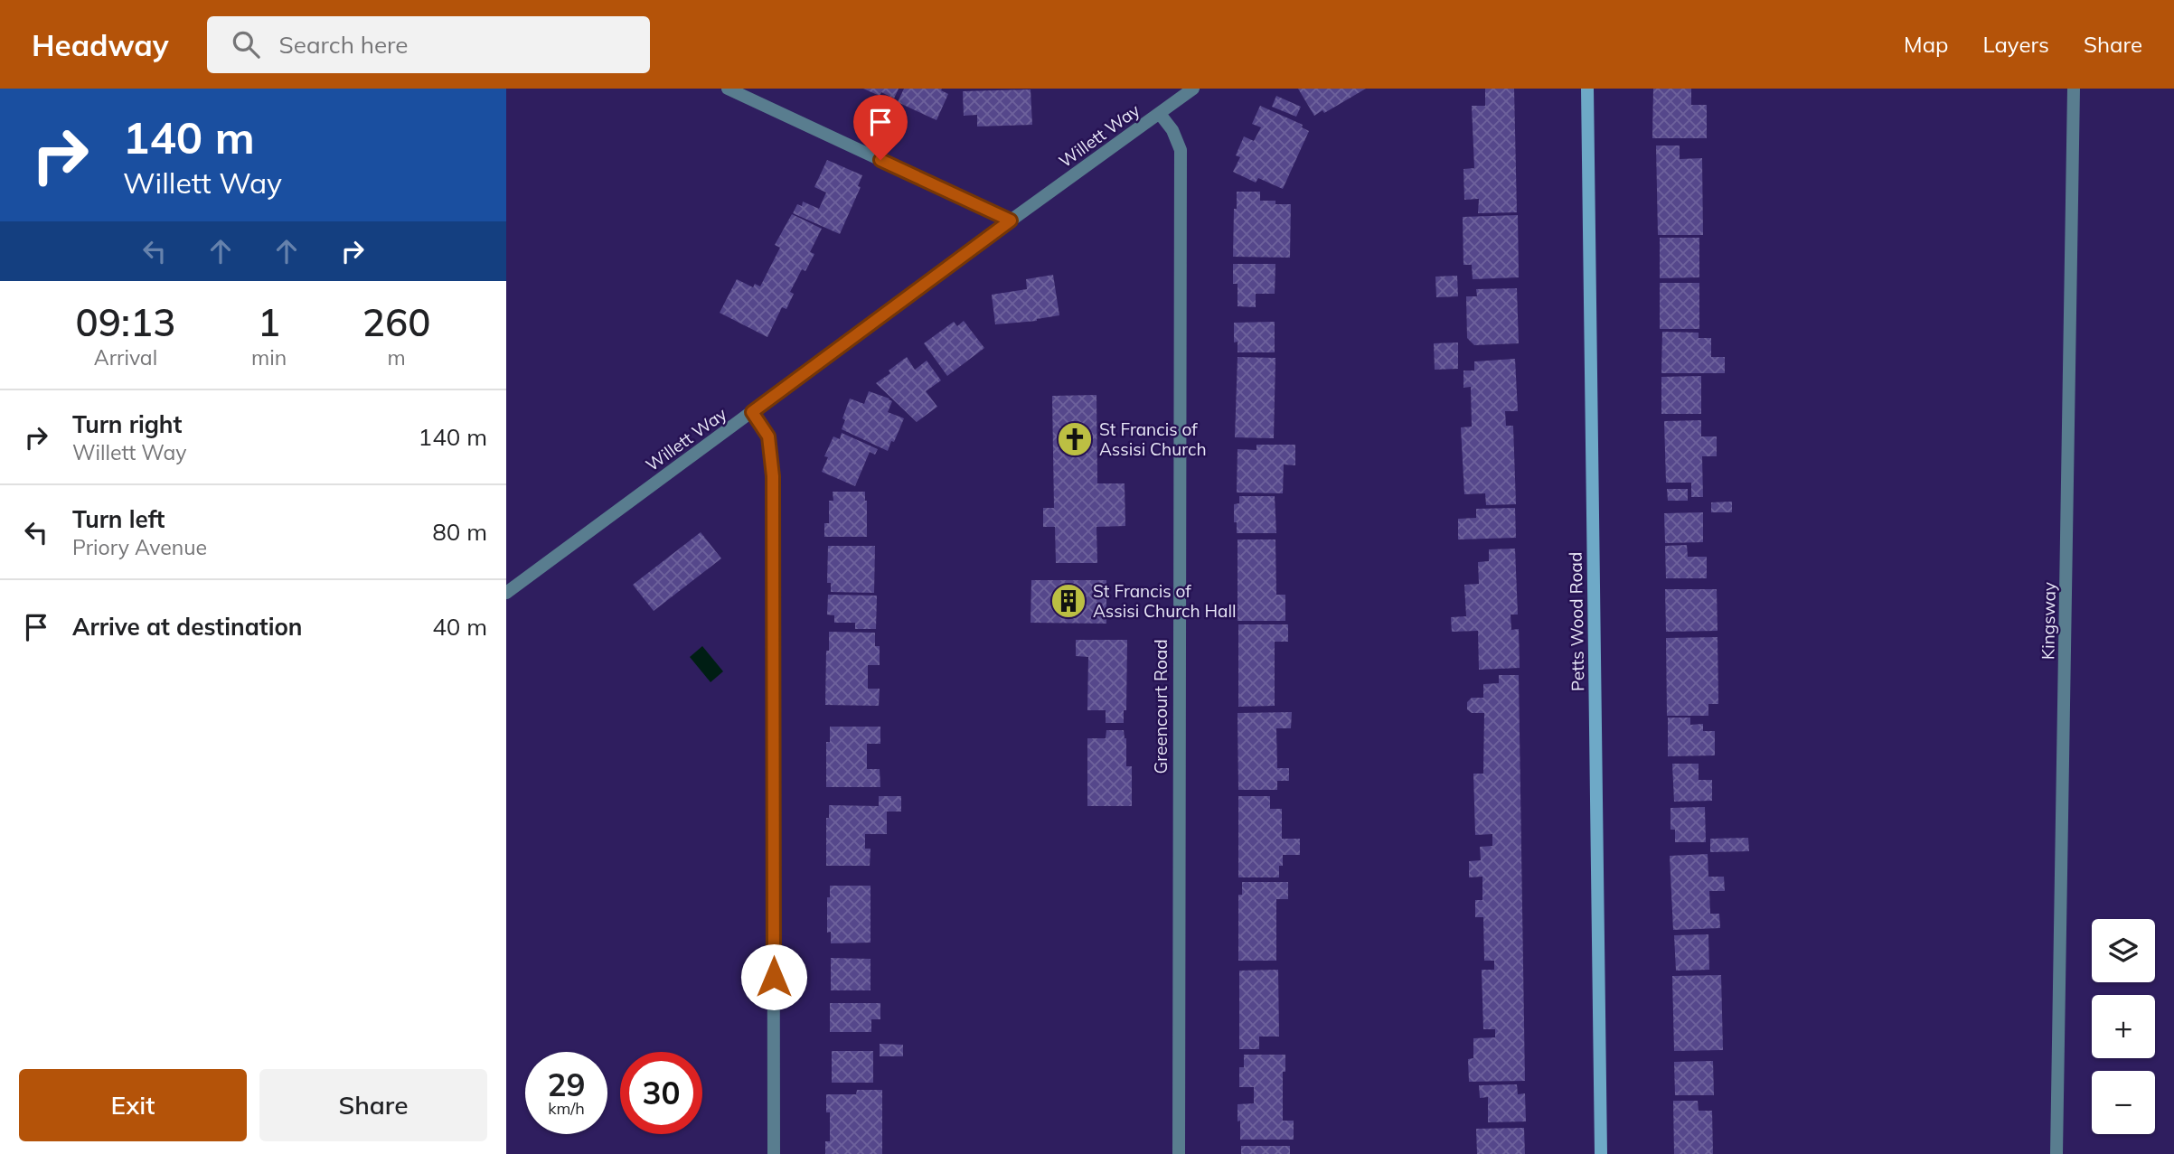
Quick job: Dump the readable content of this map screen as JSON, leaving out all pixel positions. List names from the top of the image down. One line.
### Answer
{"streets":{"street":["Willett Way","Kingsway","Petts Wood Road","Greencourt Road"]},"crossings":[["Willett Way","Greencourt Road"]],"places":{"church":["St Francis of Assisi Church"],"building":["St Francis of Assisi Church Hall"]},"page":{"header":"Headway","search":"Search here","nav":["Map","Layers","Share"],"turn":["140 m","Willett Way"],"eta":["09:13","Arrival","1","min","260","m"],"list":[{"name":"Turn right","note":"Willett Way","value":"140 m"},{"name":"Turn left","note":"Priory Avenue","value":"80 m"},{"name":"Arrive at destination","value":"40 m"}],"map_buttons":["+","−"],"speed":"29 km/h","limit":"30","buttons":["Exit","Share"]}}
